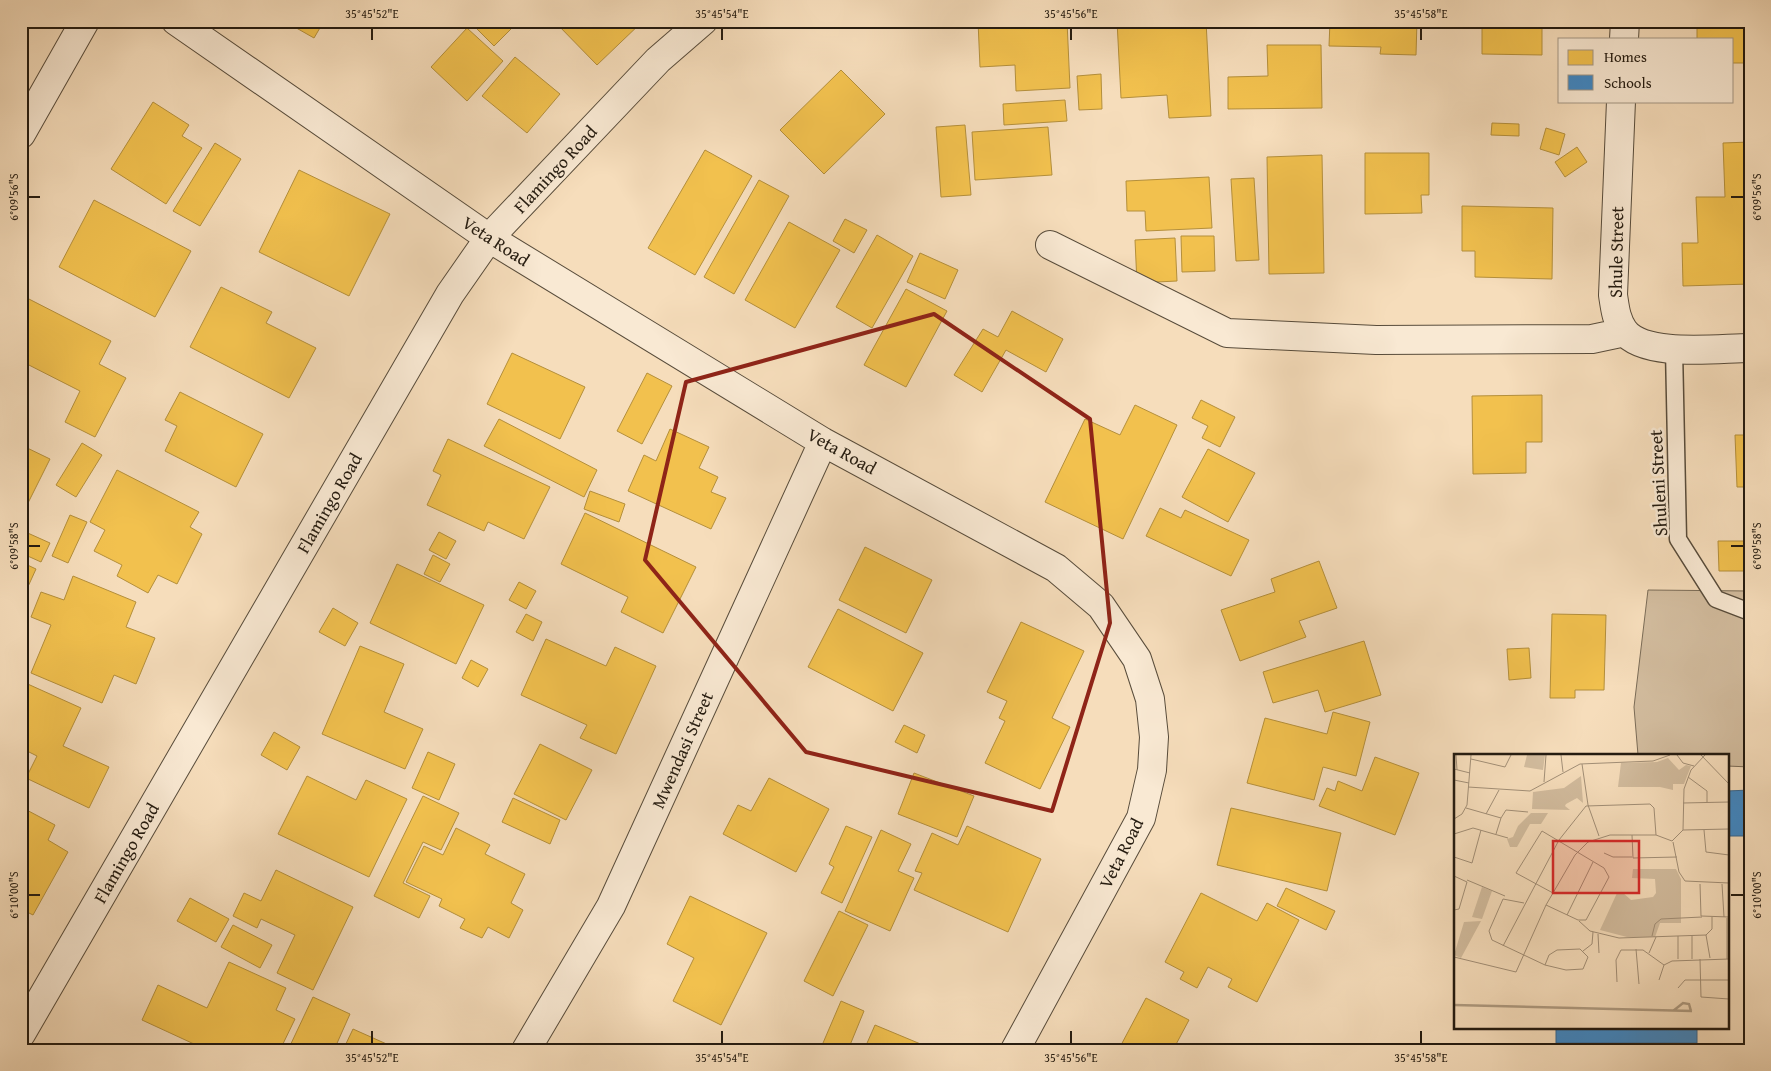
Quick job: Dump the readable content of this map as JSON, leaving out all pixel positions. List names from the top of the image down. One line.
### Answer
{"streets":{"street":["Flamingo Road","Veta Road","Shule Street","Mwendasi Street"],"lane":["Shuleni Street"]},"crossings":[["Flamingo Road","Veta Road"],["Veta Road","Mwendasi Street"]],"legend":["Homes","Schools"],"coordinates":["35°45'52\"E","35°45'54\"E","35°45'56\"E","35°45'58\"E","6°09'56\"S","6°09'58\"S","6°10'00\"S"]}
